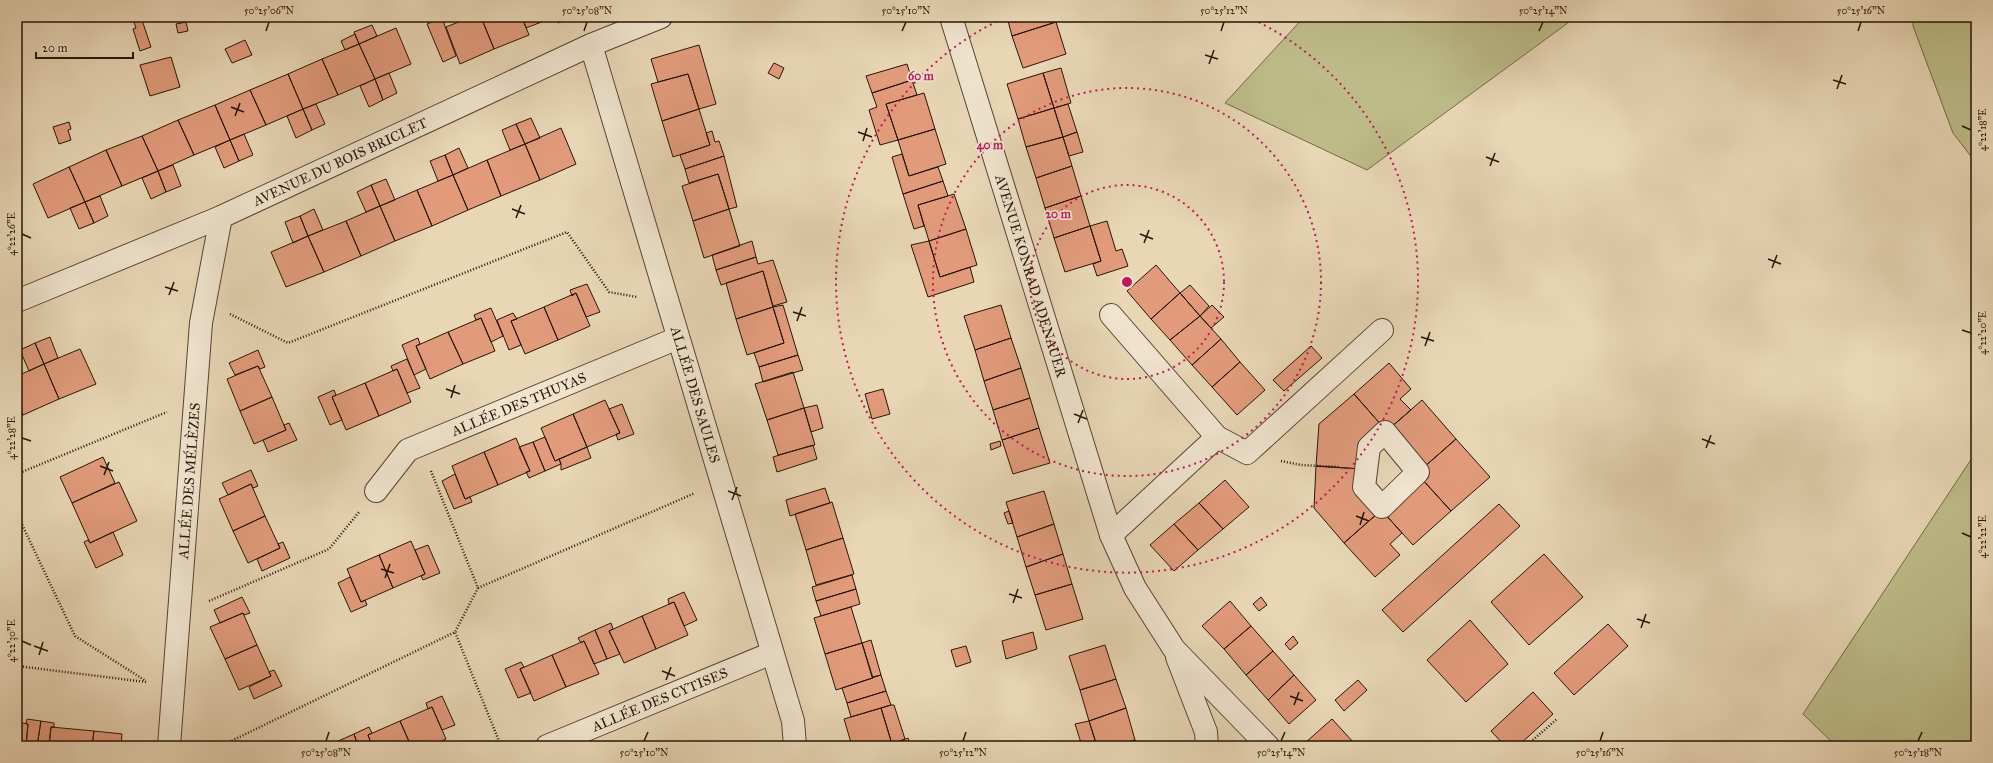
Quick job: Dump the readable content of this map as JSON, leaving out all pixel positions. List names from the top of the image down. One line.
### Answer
{"streets":{"street":["AVENUE DU BOIS BRICLET","AVENUE KONRAD ADENAUER","ALLÉE DES SAULES","ALLÉE DES THUYAS","ALLÉE DES MÉLÈZES","ALLÉE DES CYTISES"]},"crossings":[["AVENUE DU BOIS BRICLET","ALLÉE DES SAULES"],["AVENUE DU BOIS BRICLET","ALLÉE DES MÉLÈZES"],["ALLÉE DES SAULES","ALLÉE DES THUYAS"],["ALLÉE DES SAULES","ALLÉE DES CYTISES"]],"scale_bar":"20 m","coordinates":["50°25'06\"N","50°25'08\"N","50°25'10\"N","50°25'12\"N","50°25'14\"N","50°25'16\"N","4°22'18\"E","4°22'26\"E","4°22'20\"E","4°22'28\"E","4°22'22\"E","4°22'30\"E","50°25'18\"N"],"rings":["60 m","40 m","20 m"]}
